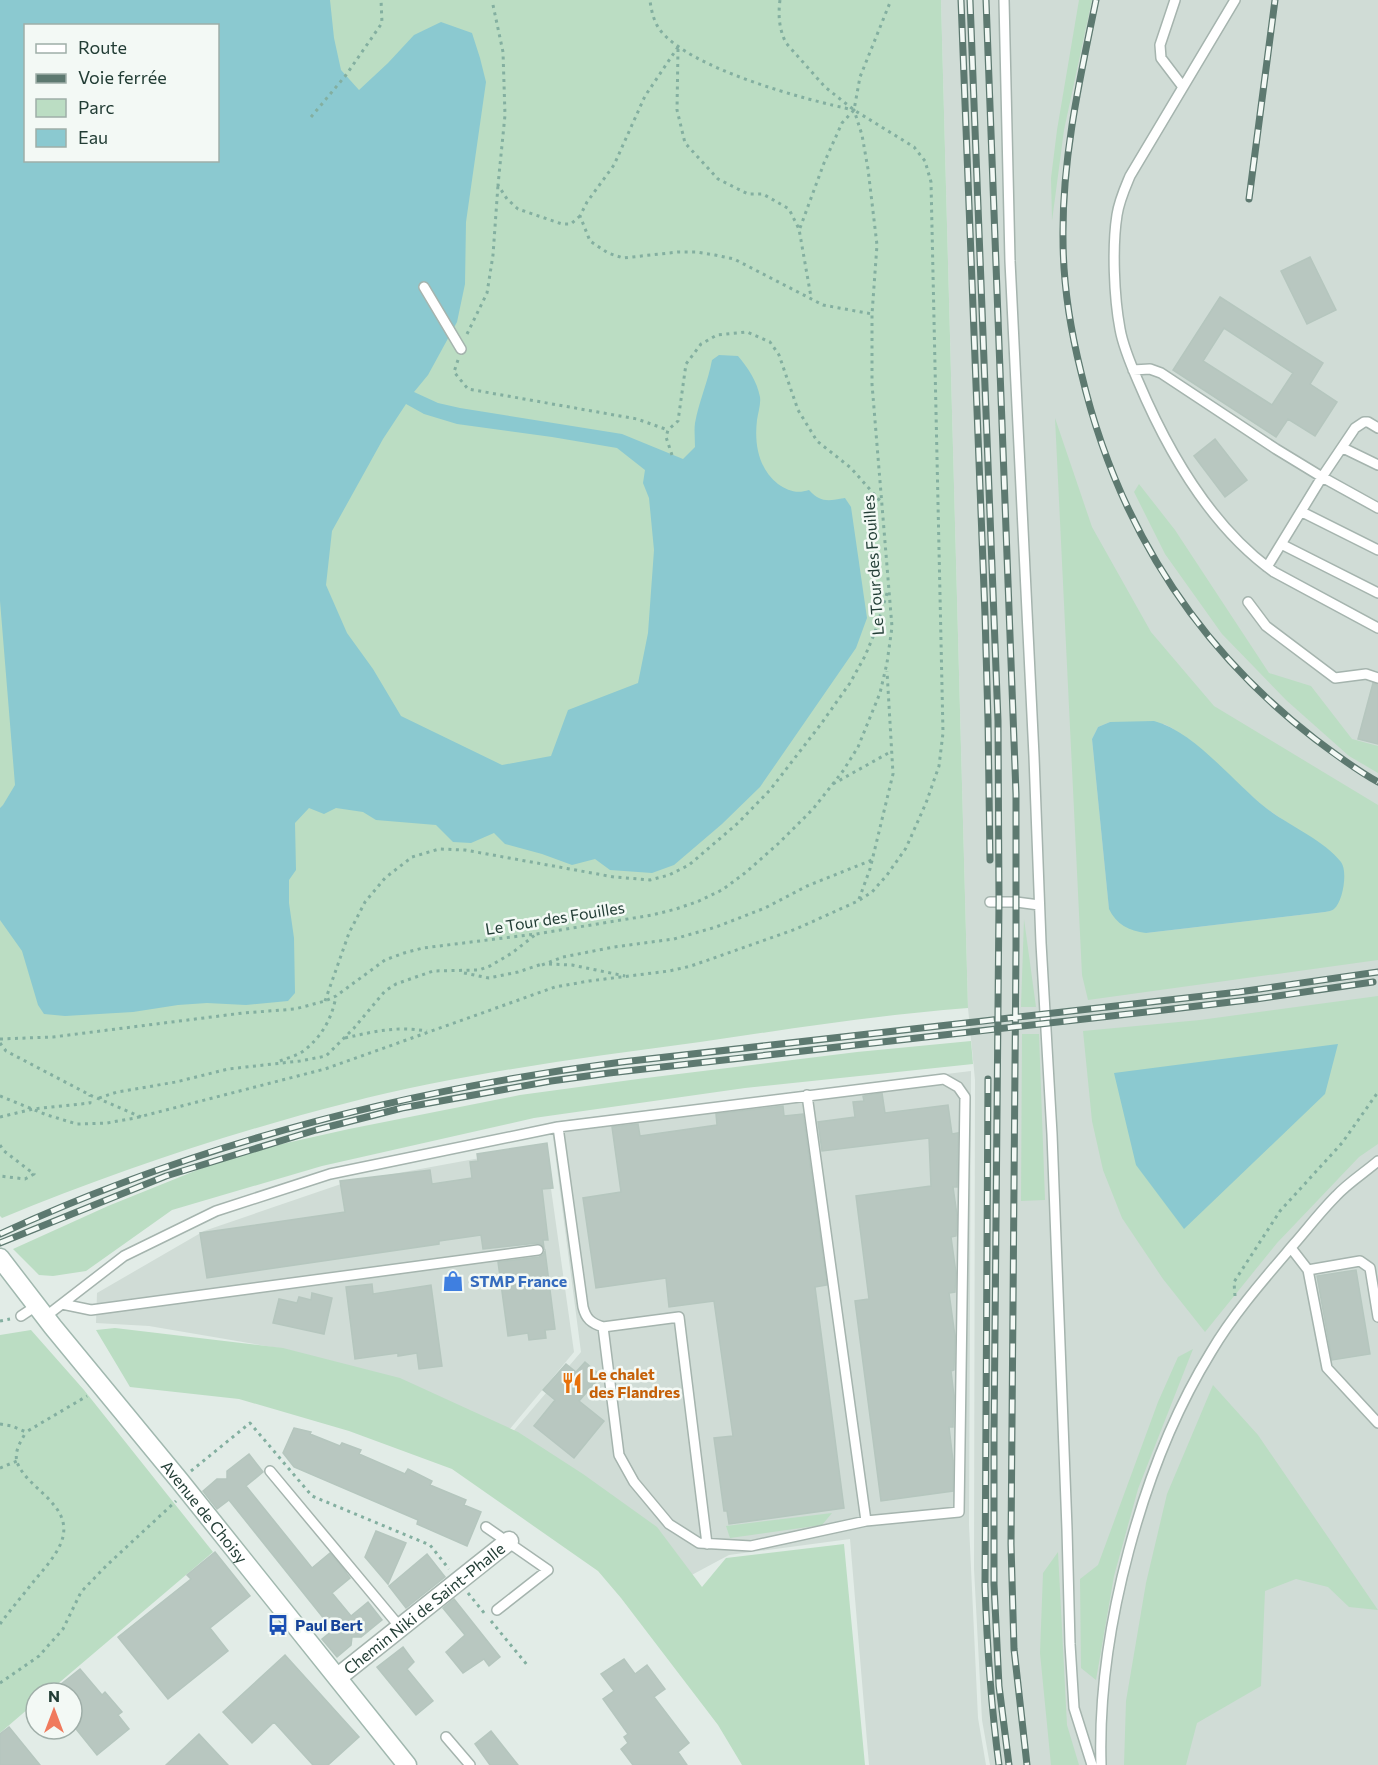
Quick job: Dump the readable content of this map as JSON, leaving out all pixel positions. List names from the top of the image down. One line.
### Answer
{"streets":{"main road":["Avenue de Choisy","Chemin Niki de Saint-Phalle"],"path":["Le Tour des Fouilles"]},"crossings":[["Avenue de Choisy","Chemin Niki de Saint-Phalle"]],"places":{"shop":["STMP France"],"restaurant":["Le chalet des Flandres"],"bus stop":["Paul Bert"]},"legend":["Route","Voie ferrée","Parc","Eau"],"north":"top"}
